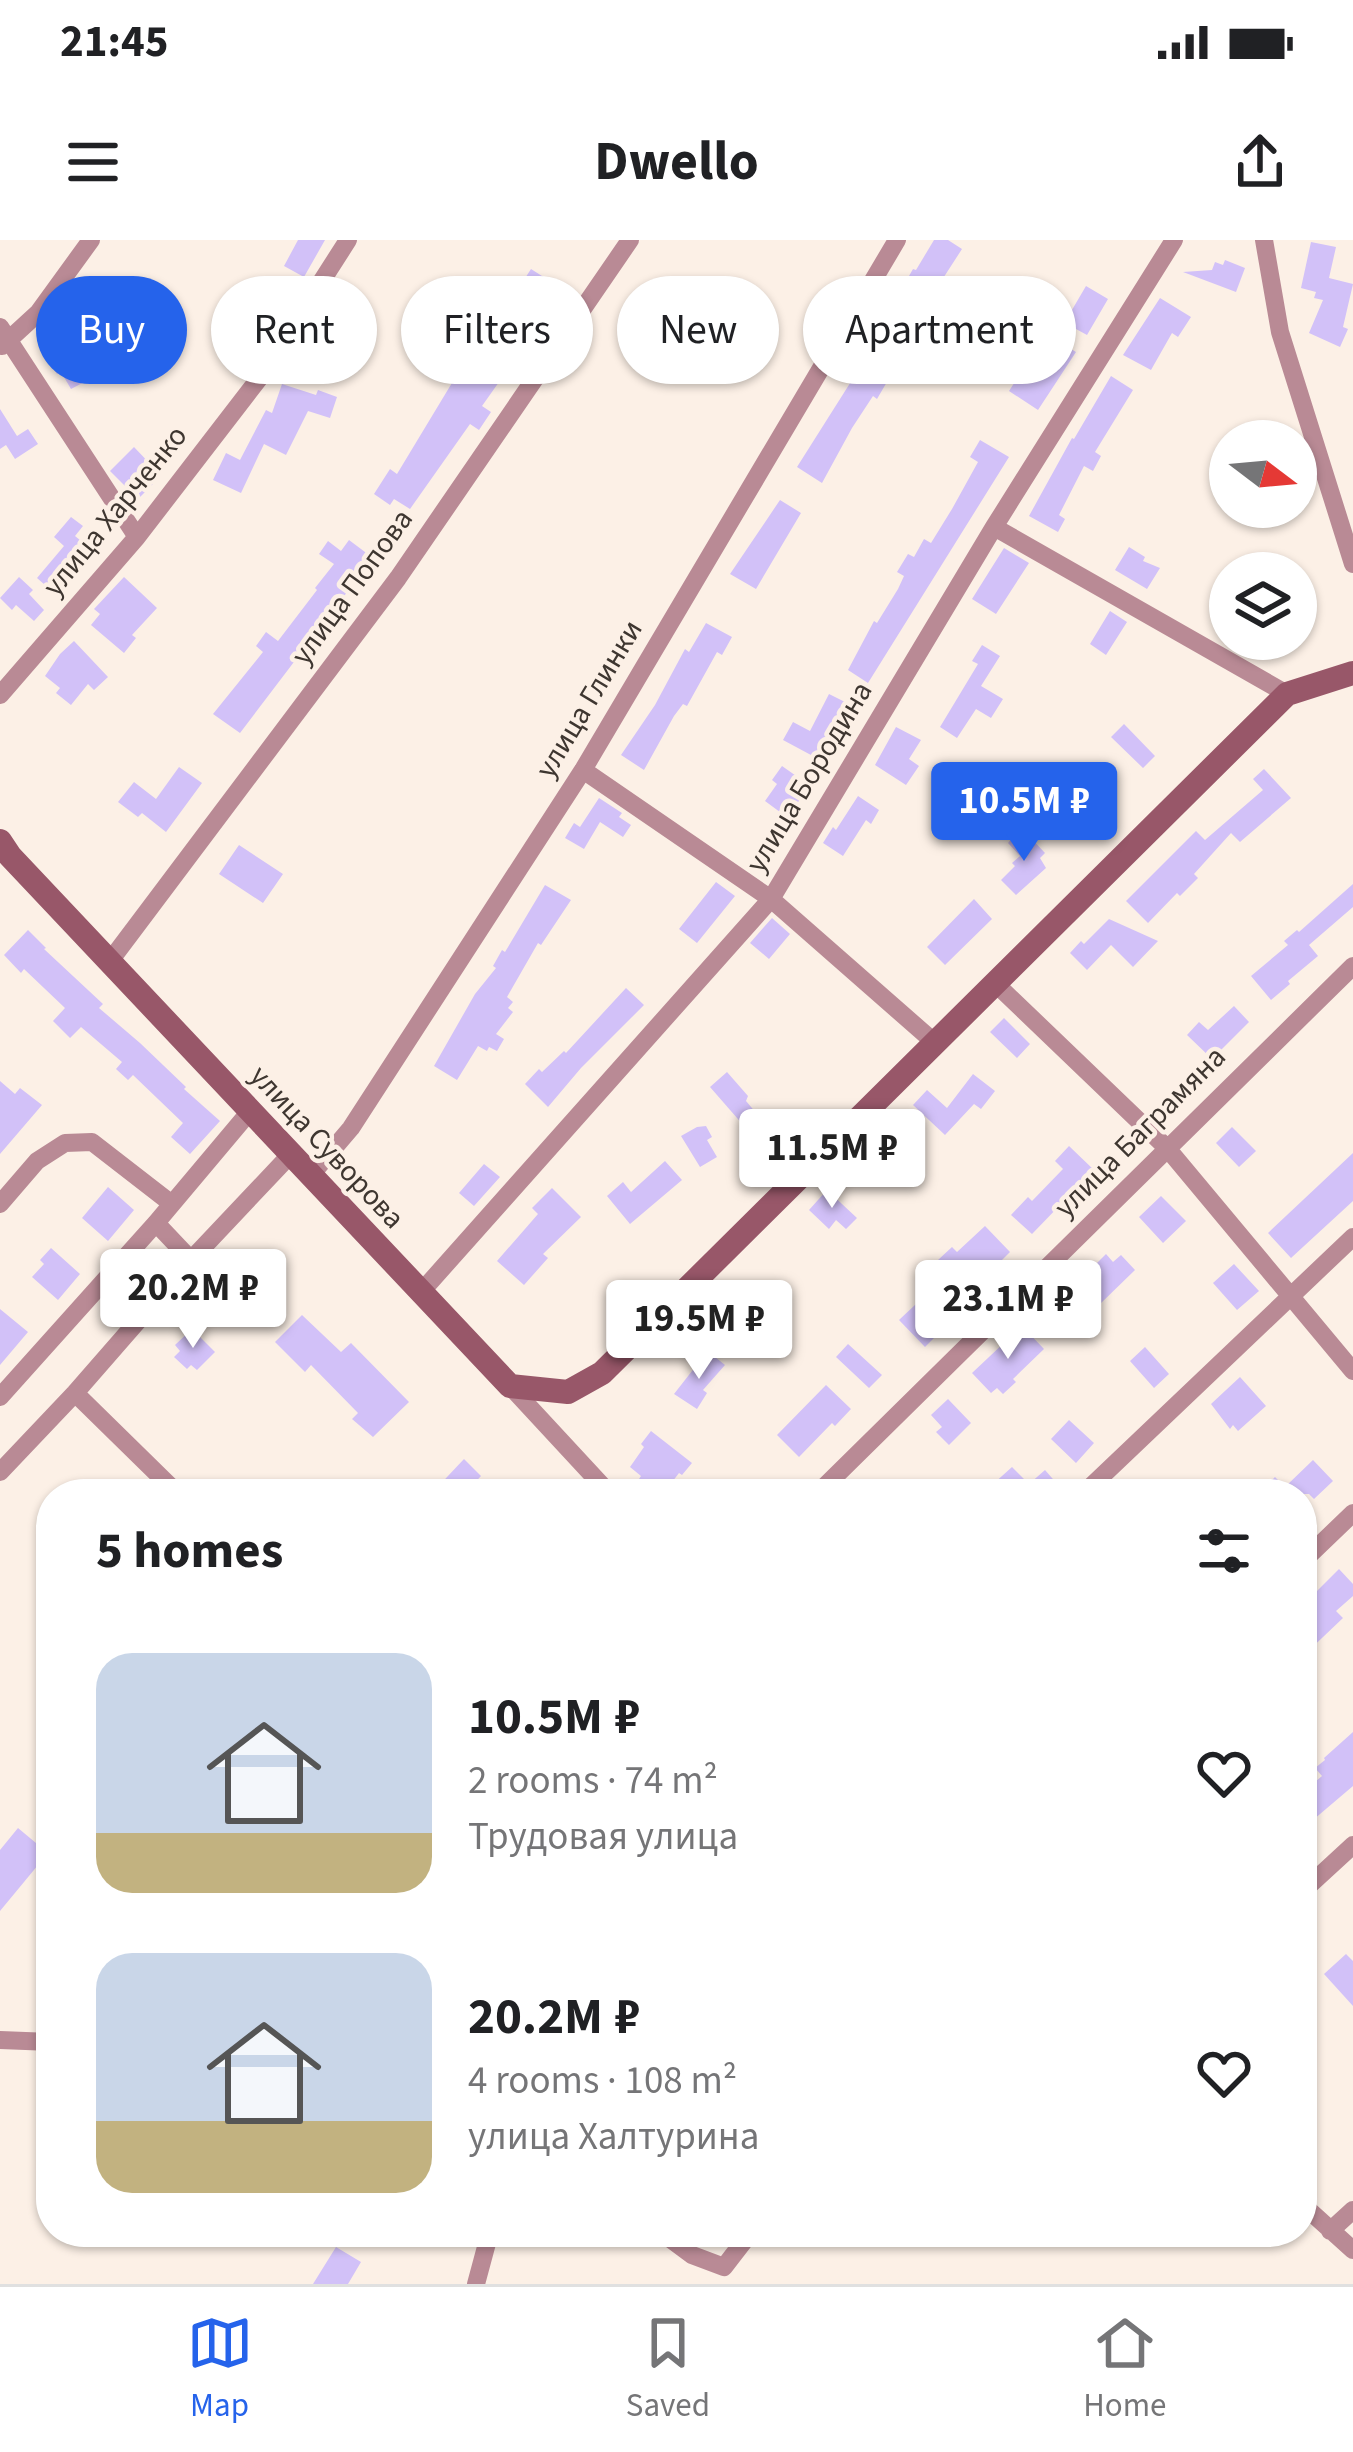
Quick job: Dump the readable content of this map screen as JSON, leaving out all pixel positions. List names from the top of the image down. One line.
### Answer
{"streets":{"main road":["улица Суворова"],"street":["улица Харченко","улица Попова","улица Глинки","улица Бородина","улица Баграмяна"]},"crossings":[["улица Попова","улица Суворова"],["улица Глинки","улица Суворова"],["улица Бородина","улица Суворова"]],"north":"right","page":{"status":"21:45","header":"Dwello","chip":["Buy","Rent","Filters","New","Apartment"],"price":["10.5M ₽","11.5M ₽","20.2M ₽","23.1M ₽","19.5M ₽"],"heading":"5 homes","list":[{"name":"10.5M ₽","note":"2 rooms · 74 m² · Трудовая улица"},{"name":"20.2M ₽","note":"4 rooms · 108 m² · улица Халтурина"}],"tabs":["Map","Saved","Home"]}}
